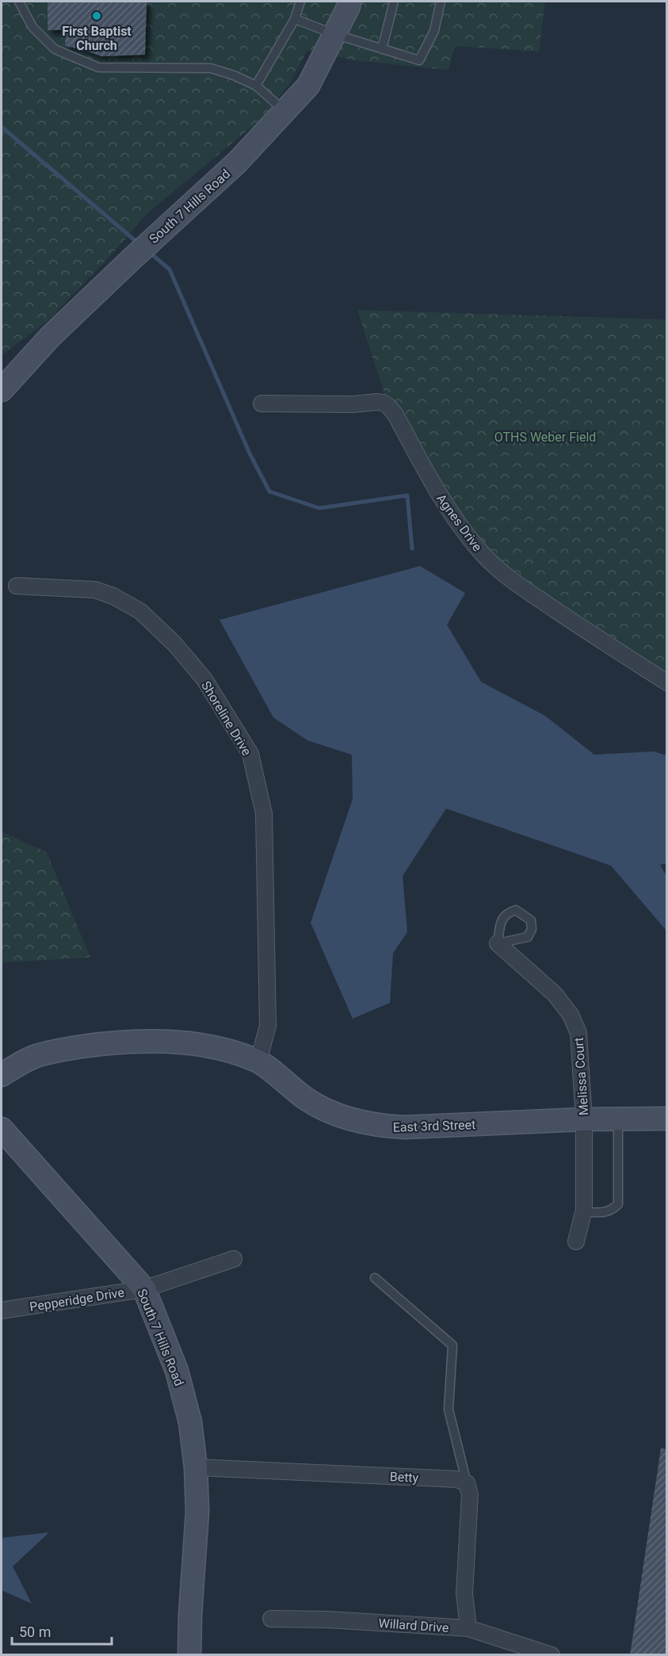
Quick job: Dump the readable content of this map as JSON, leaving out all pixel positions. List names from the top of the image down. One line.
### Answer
{"streets":{"street":["South 7 Hills Road","Agnes Drive","Shoreline Drive","Melissa Court","East 3rd Street","Pepperidge Drive","Betty","Willard Drive"]},"crossings":[["South 7 Hills Road","Pepperidge Drive"],["South 7 Hills Road","Betty"],["Shoreline Drive","East 3rd Street"],["Melissa Court","East 3rd Street"]],"parks":["OTHS Weber Field"],"places":["First Baptist Church"],"scale_bar":"50 m"}
